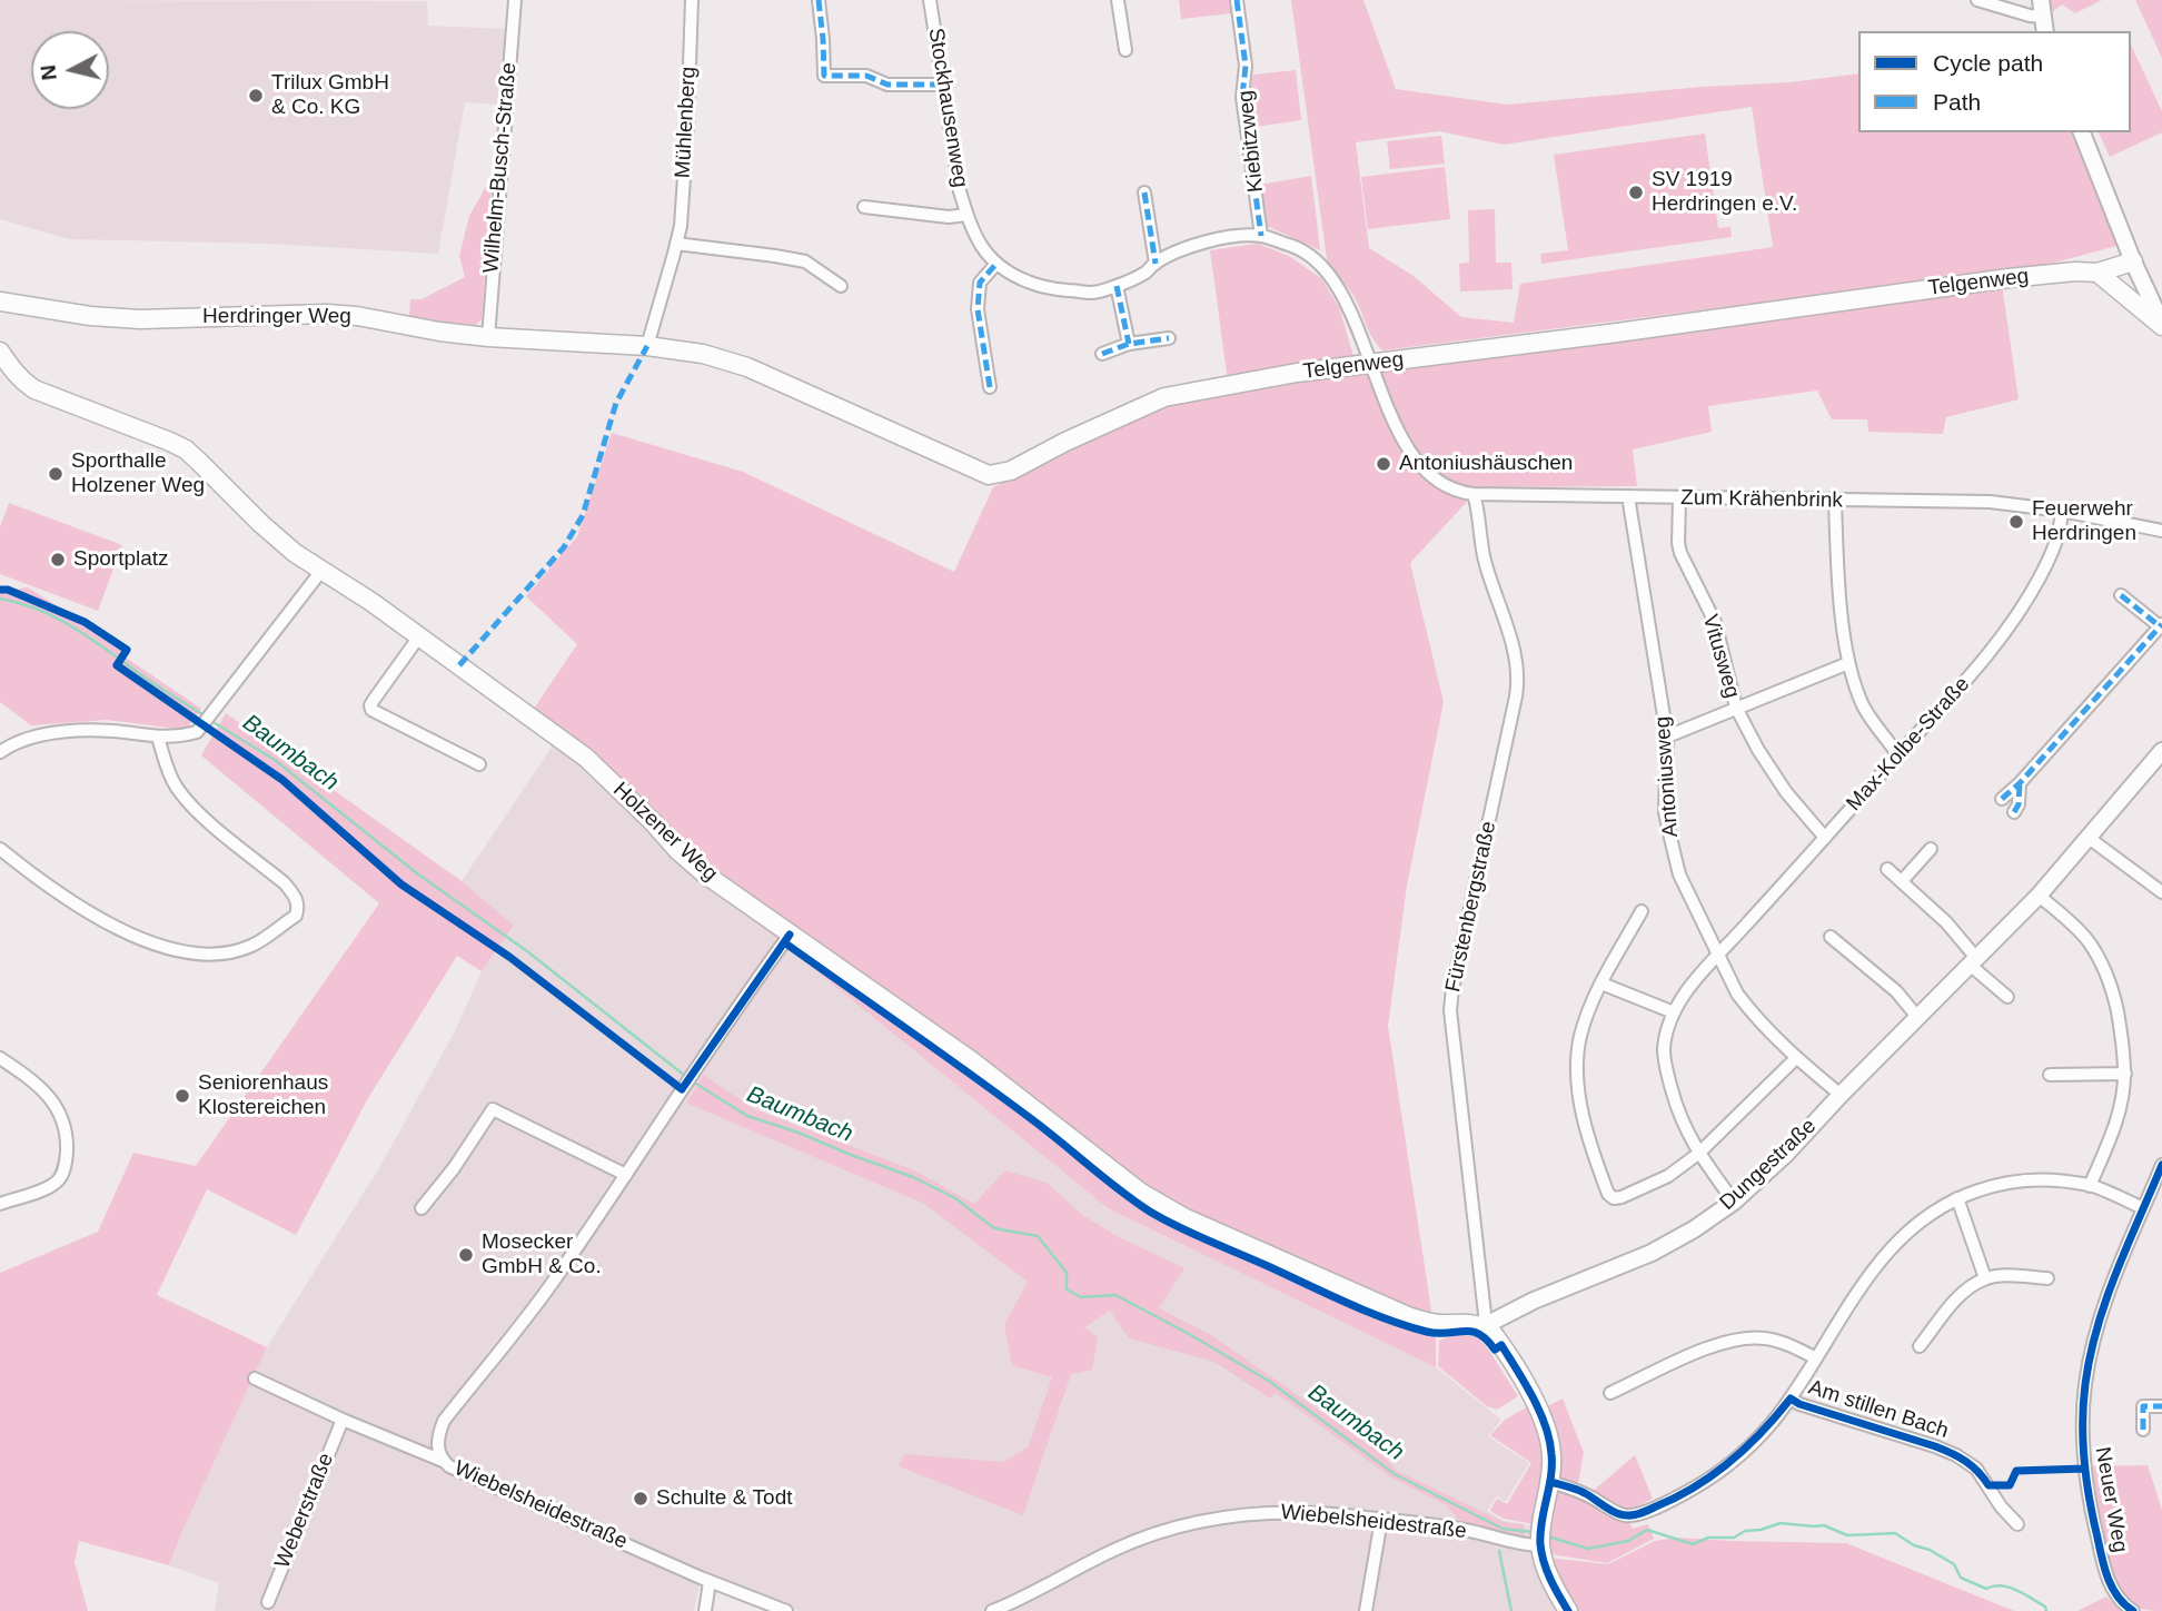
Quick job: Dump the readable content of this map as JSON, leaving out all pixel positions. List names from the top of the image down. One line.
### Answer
{"streets":{"main road":["Telgenweg","Herdringer Weg","Holzener Weg"],"street":["Stockhausenweg","Mühlenberg","Kiebitzweg","Wilhelm-Busch-Straße","Zum Krähenbrink","Vitusweg","Max-Kolbe-Straße","Antoniusweg","Fürstenbergstraße","Dungestraße","Am stillen Bach","Neuer Weg","Wiebelsheidestraße","Weberstraße"]},"crossings":[["Mühlenberg","Telgenweg"],["Mühlenberg","Herdringer Weg"],["Wilhelm-Busch-Straße","Herdringer Weg"],["Telgenweg","Herdringer Weg"],["Telgenweg","Zum Krähenbrink"],["Zum Krähenbrink","Vitusweg"],["Zum Krähenbrink","Max-Kolbe-Straße"],["Zum Krähenbrink","Antoniusweg"],["Zum Krähenbrink","Fürstenbergstraße"],["Vitusweg","Max-Kolbe-Straße"],["Max-Kolbe-Straße","Antoniusweg"],["Antoniusweg","Dungestraße"],["Holzener Weg","Fürstenbergstraße"],["Holzener Weg","Dungestraße"],["Holzener Weg","Wiebelsheidestraße"],["Fürstenbergstraße","Dungestraße"]],"water":["Baumbach"],"places":["Trilux GmbH & Co. KG","SV 1919 Herdringen e.V.","Antoniushäuschen","Sporthalle Holzener Weg","Feuerwehr Herdringen","Sportplatz","Seniorenhaus Klostereichen","Mosecker GmbH & Co.","Schulte & Todt"],"legend":["Cycle path","Path"],"north":"left"}
